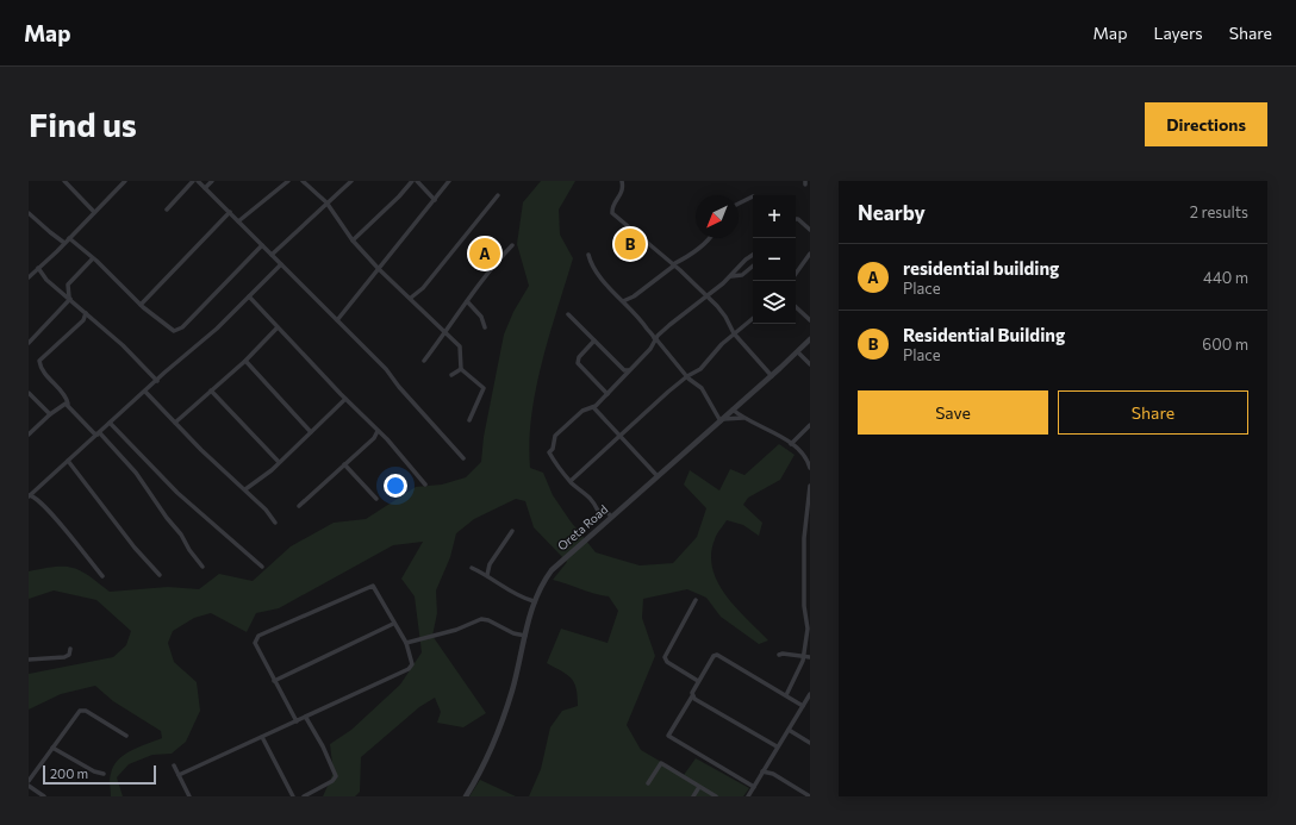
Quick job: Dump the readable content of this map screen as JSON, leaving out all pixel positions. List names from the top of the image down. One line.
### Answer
{"streets":{"street":["Oreta Road"]},"scale_bar":"200 m","north":"bottom left","page":{"header":"Map","nav":["Map","Layers","Share"],"buttons":["Directions",["Save","Share"]],"title":"Find us","heading":["Nearby","2 results"],"map_buttons":["+","−"],"pins":["B","A"],"list":[{"mark":"A","name":"residential building","note":"Place","value":"440 m"},{"mark":"B","name":"Residential Building","note":"Place","value":"600 m"}],"scale":"200 m"}}
